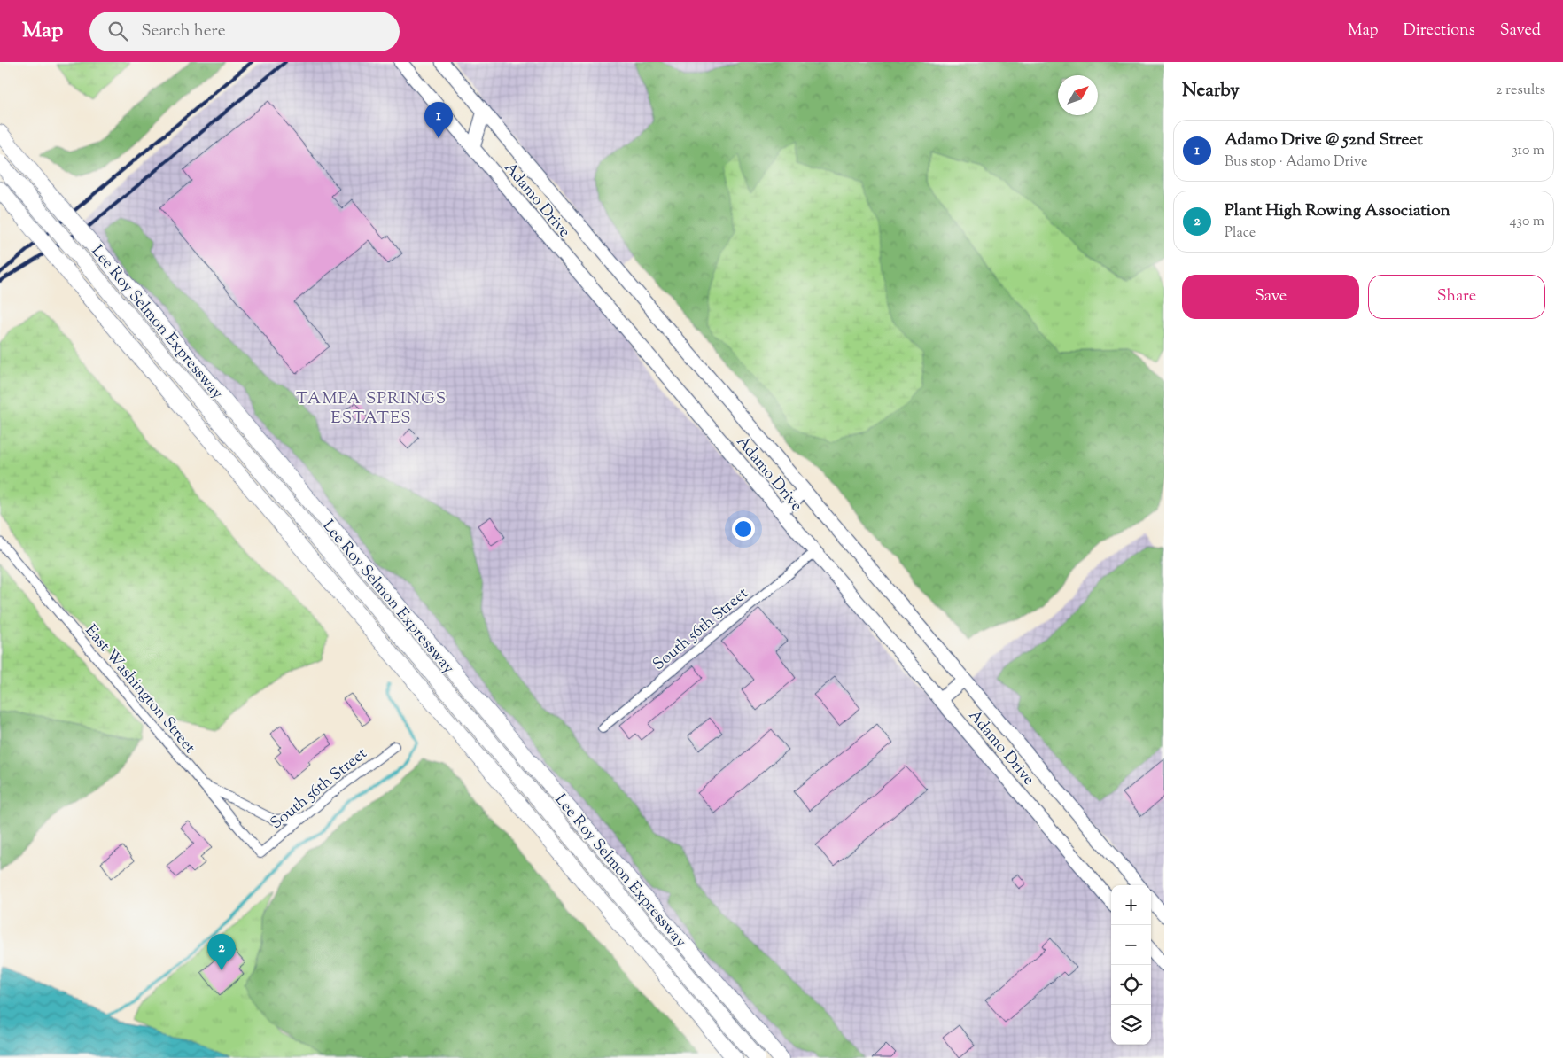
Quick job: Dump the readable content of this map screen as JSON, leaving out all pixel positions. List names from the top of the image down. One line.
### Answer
{"streets":{"highway":["Lee Roy Selmon Expressway"],"main road":["Adamo Drive"],"street":["South 56th Street","East Washington Street"]},"crossings":[["Adamo Drive","South 56th Street"],["South 56th Street","East Washington Street"]],"districts":["TAMPA SPRINGS ESTATES"],"north":"top right","page":{"header":"Map","search":"Search here","nav":["Map","Directions","Saved"],"heading":["Nearby","2 results"],"pins":["1","2"],"list":[{"mark":"1","name":"Adamo Drive @ 52nd Street","note":"Bus stop · Adamo Drive","value":"310 m"},{"mark":"2","name":"Plant High Rowing Association","note":"Place","value":"430 m"}],"buttons":["Save","Share"],"map_buttons":["+","−"]}}
